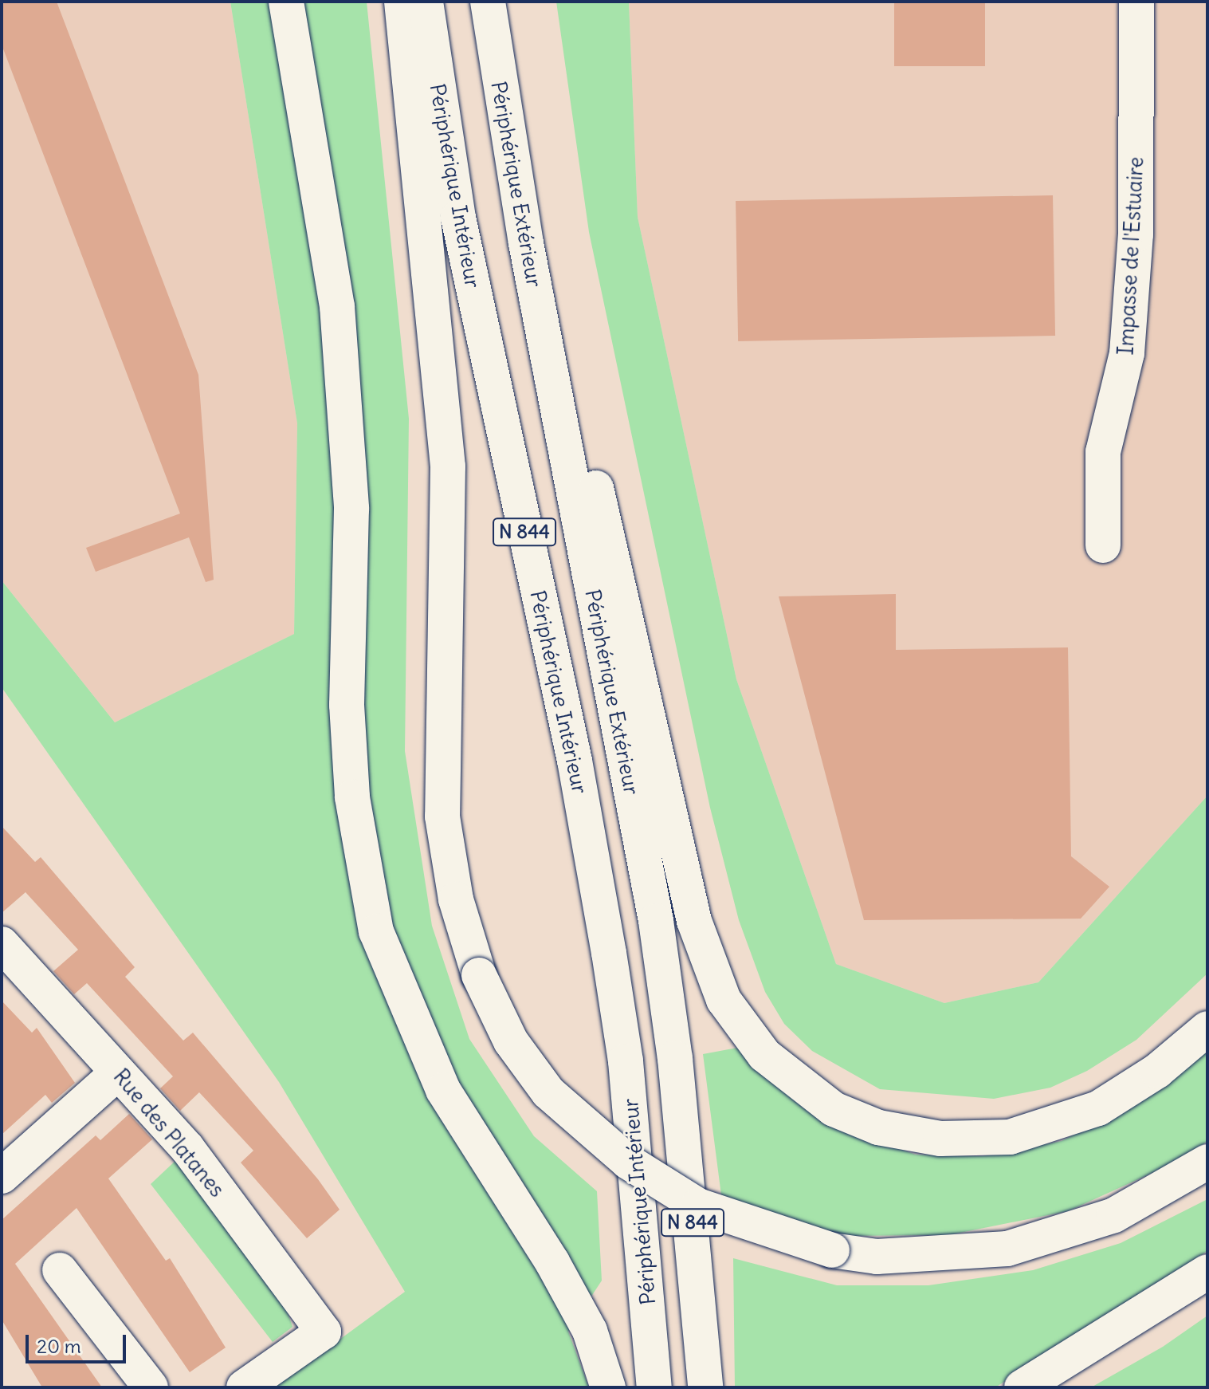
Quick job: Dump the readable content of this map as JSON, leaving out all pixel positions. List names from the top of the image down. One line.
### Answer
{"streets":{"main road":["Périphérique Extérieur","Périphérique Intérieur","Impasse de l'Estuaire","N 844","Rue des Platanes"]},"scale_bar":"20 m"}
